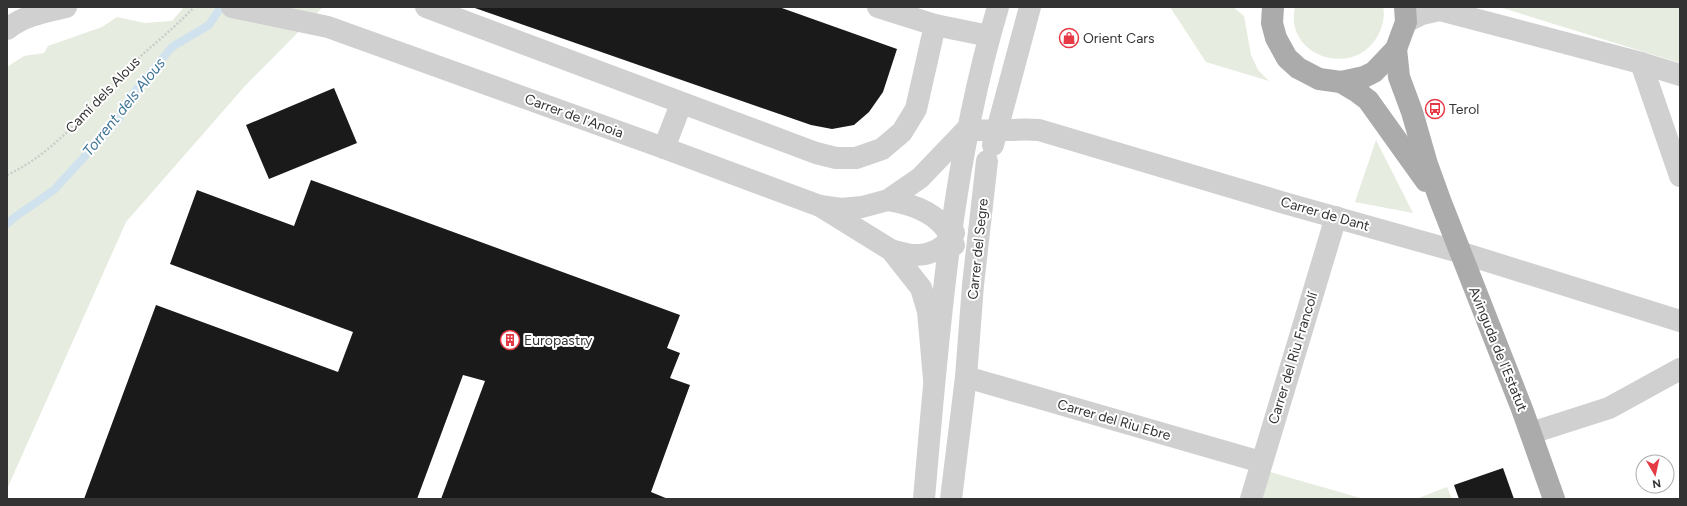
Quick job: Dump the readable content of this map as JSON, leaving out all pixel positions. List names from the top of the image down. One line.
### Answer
{"streets":{"main road":["Avinguda de l'Estatut"],"street":["Carrer de l'Anoia","Carrer de Dant","Carrer del Segre","Carrer del Riu Francolí","Carrer del Riu Ebre"],"path":["Camí dels Alous"]},"crossings":[["Carrer de l'Anoia","Carrer del Segre"],["Carrer de Dant","Carrer del Segre"],["Carrer de Dant","Avinguda de l'Estatut"],["Carrer de Dant","Carrer del Riu Francolí"],["Carrer del Segre","Carrer del Riu Ebre"],["Carrer del Riu Francolí","Carrer del Riu Ebre"]],"water":["Torrent dels Alous"],"places":{"shop":["Orient Cars"],"bus stop":["Terol"],"building":["Europastry"]},"north":"bottom"}
